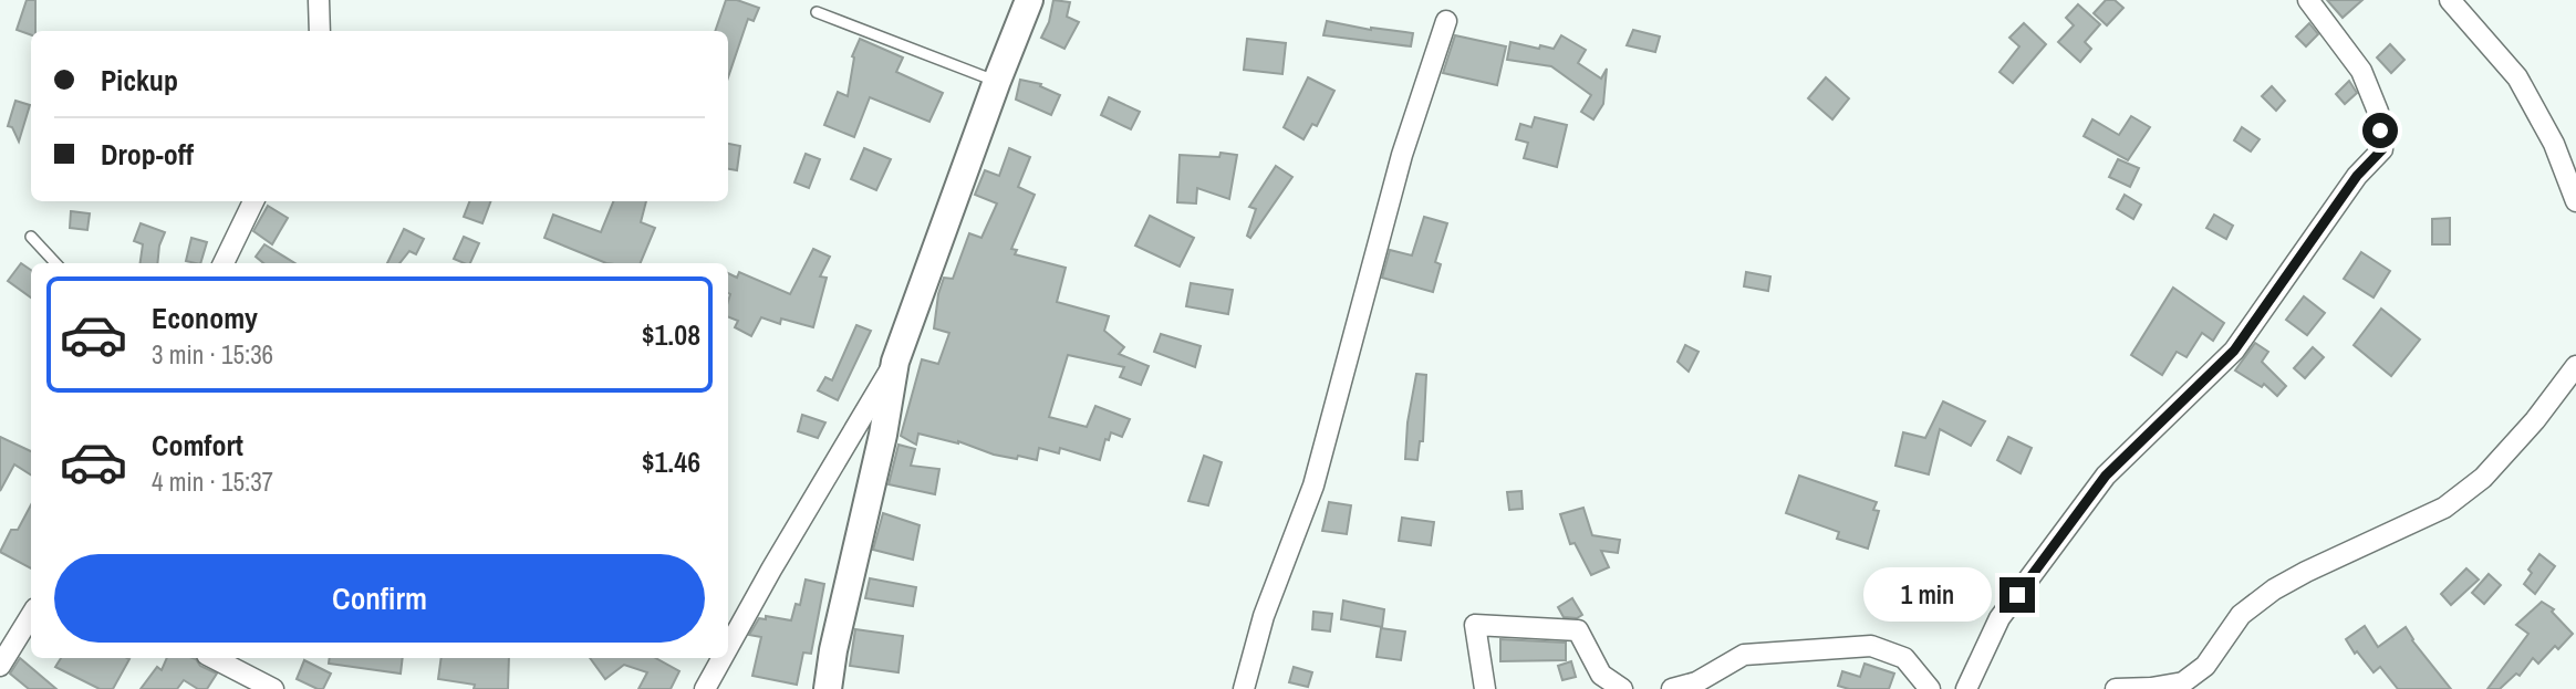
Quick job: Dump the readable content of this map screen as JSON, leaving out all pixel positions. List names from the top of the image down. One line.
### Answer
{"page":{"banner":["Pickup","Drop-off"],"list":[{"name":"Economy","note":"3 min · 15:36","value":"$1.08"},{"name":"Comfort","note":"4 min · 15:37","value":"$1.46"}],"buttons":"Confirm","bubble":"1 min"}}
